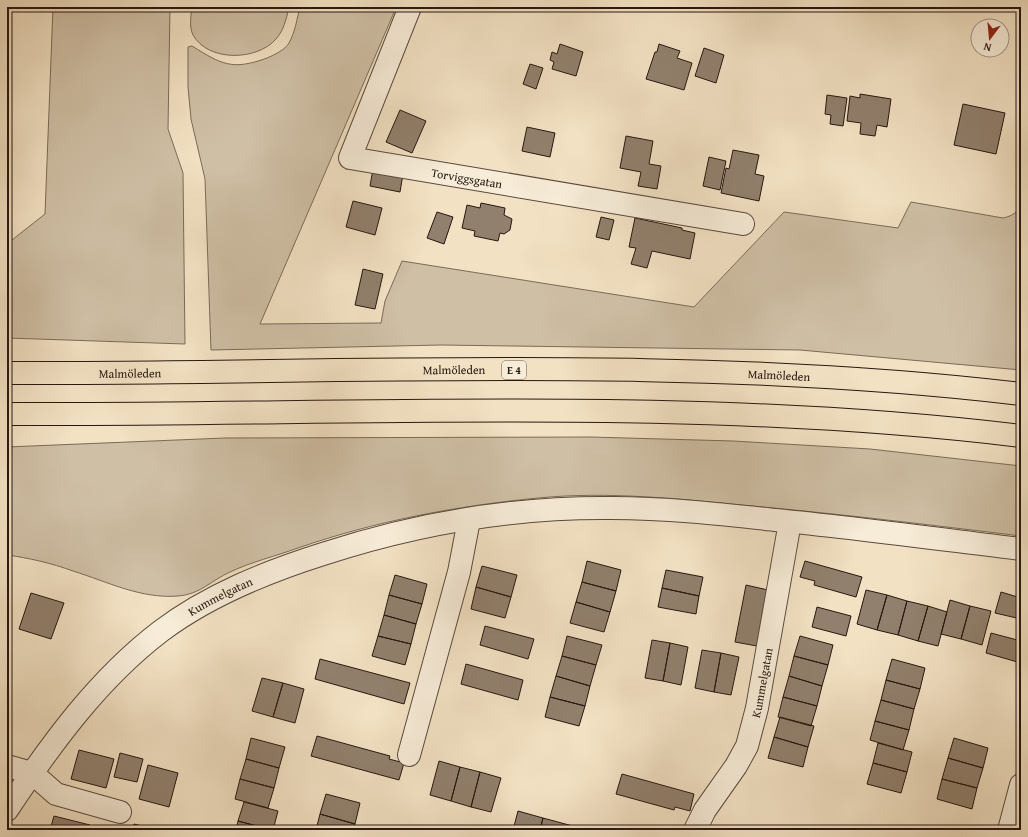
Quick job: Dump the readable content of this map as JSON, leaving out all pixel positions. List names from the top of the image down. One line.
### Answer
{"streets":{"highway":["Malmöleden","E 4"],"street":["Torviggsgatan","Kummelgatan"]},"north":"bottom"}
